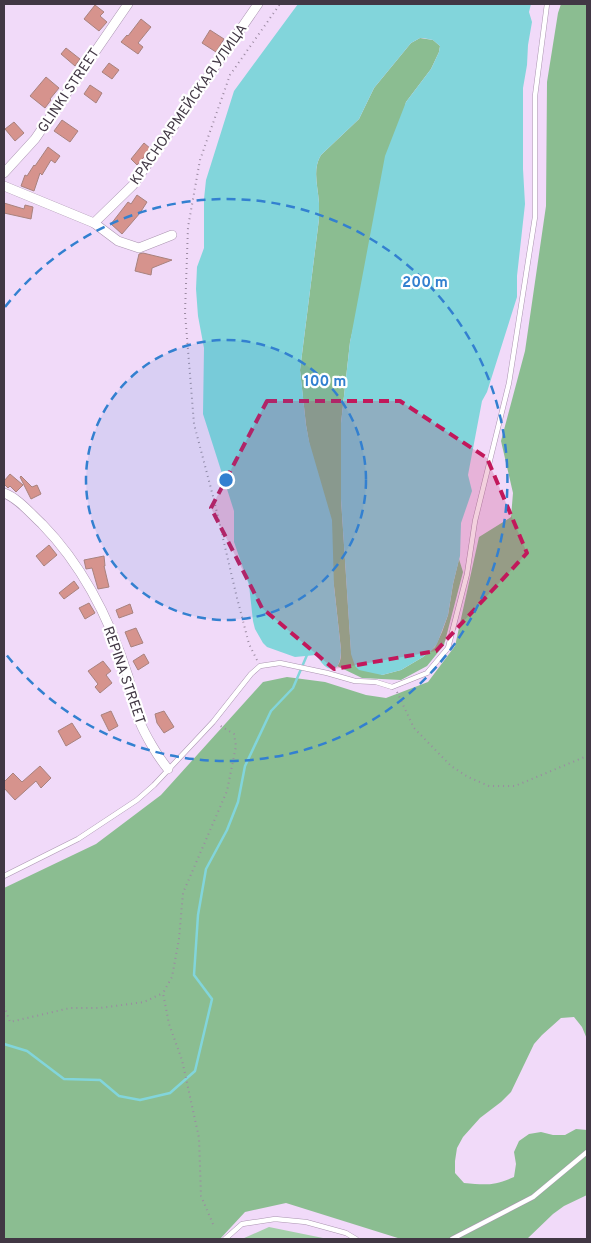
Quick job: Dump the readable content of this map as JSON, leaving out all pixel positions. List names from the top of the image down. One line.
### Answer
{"streets":{"street":["GLINKI STREET","КРАСНОАРМЕЙСКАЯ УЛИЦА","REPINA STREET"]},"rings":["200 m","100 m"]}
